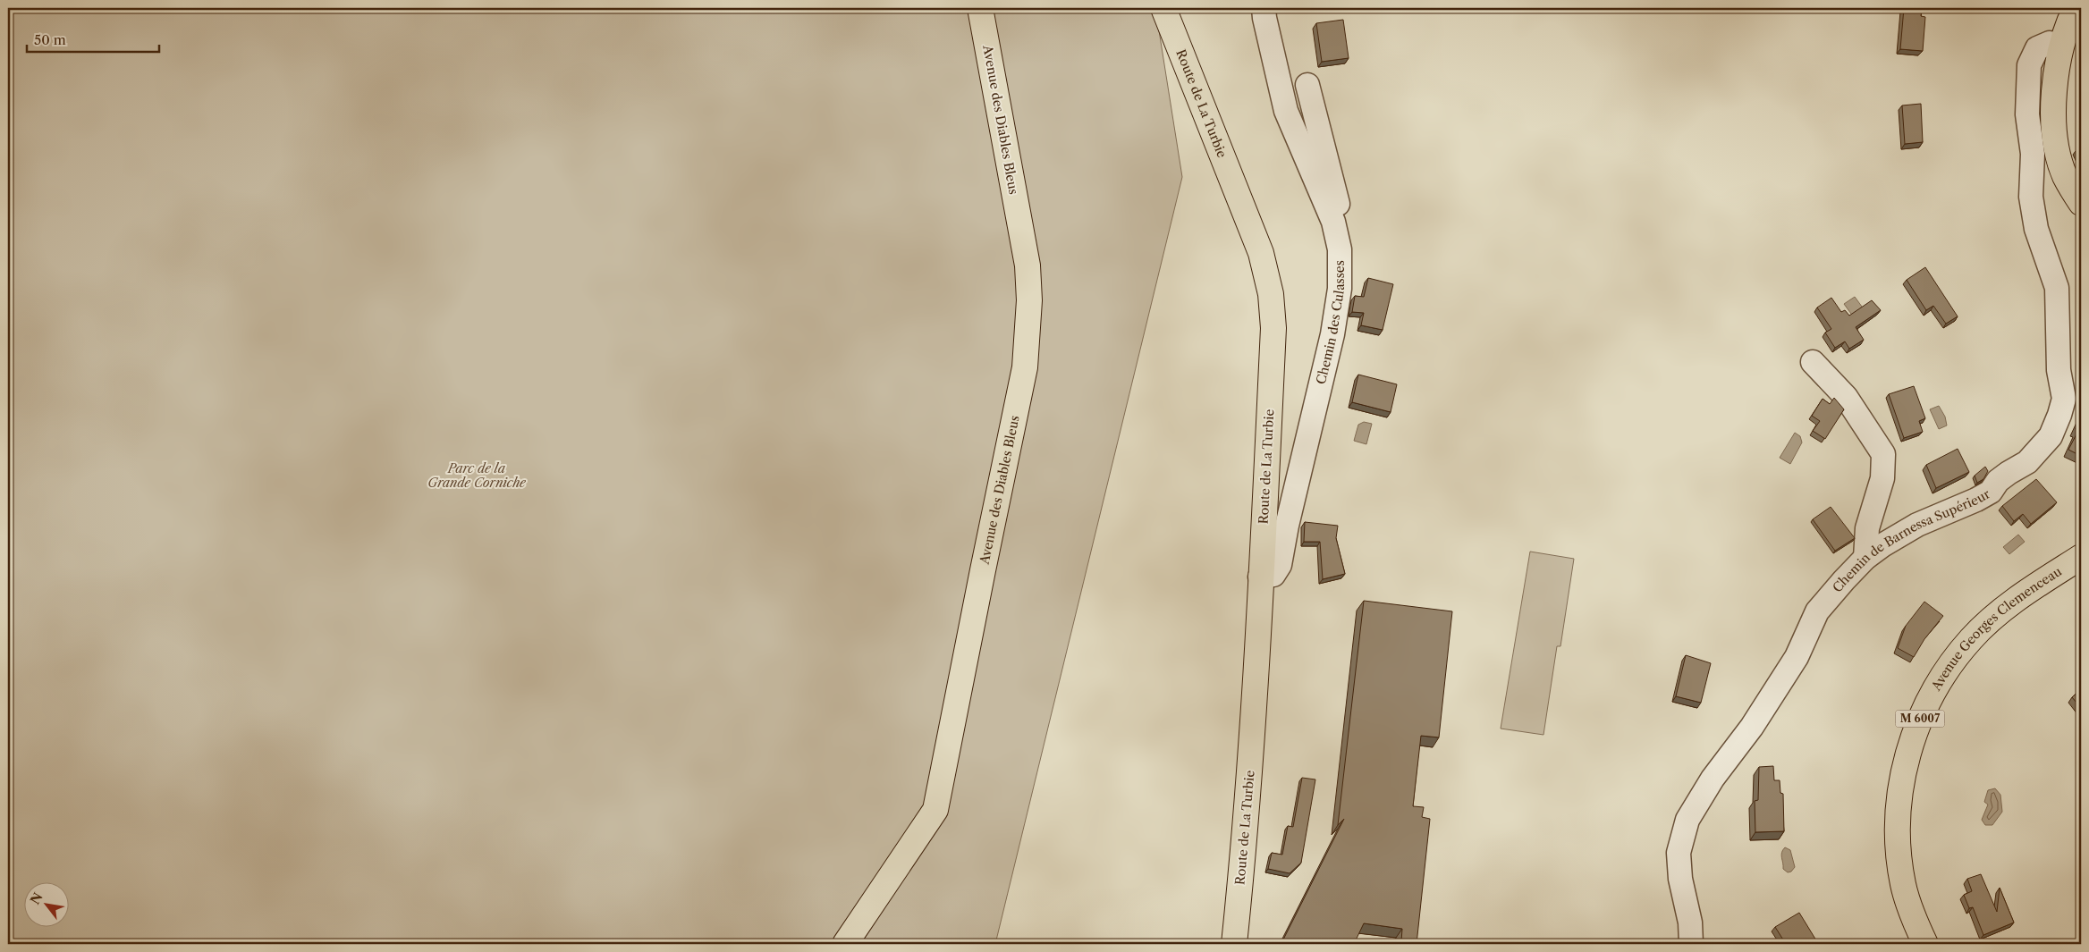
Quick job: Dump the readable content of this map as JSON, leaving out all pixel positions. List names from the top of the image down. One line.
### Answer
{"streets":{"main road":["Route de La Turbie","Avenue des Diables Bleus","Avenue Georges Clemenceau","M 6007"],"street":["Chemin des Culasses","Chemin de Barnessa Supérieur"]},"crossings":[["Route de La Turbie","Chemin des Culasses"]],"parks":["Parc de la Grande Corniche"],"scale_bar":"50 m","north":"top left"}
